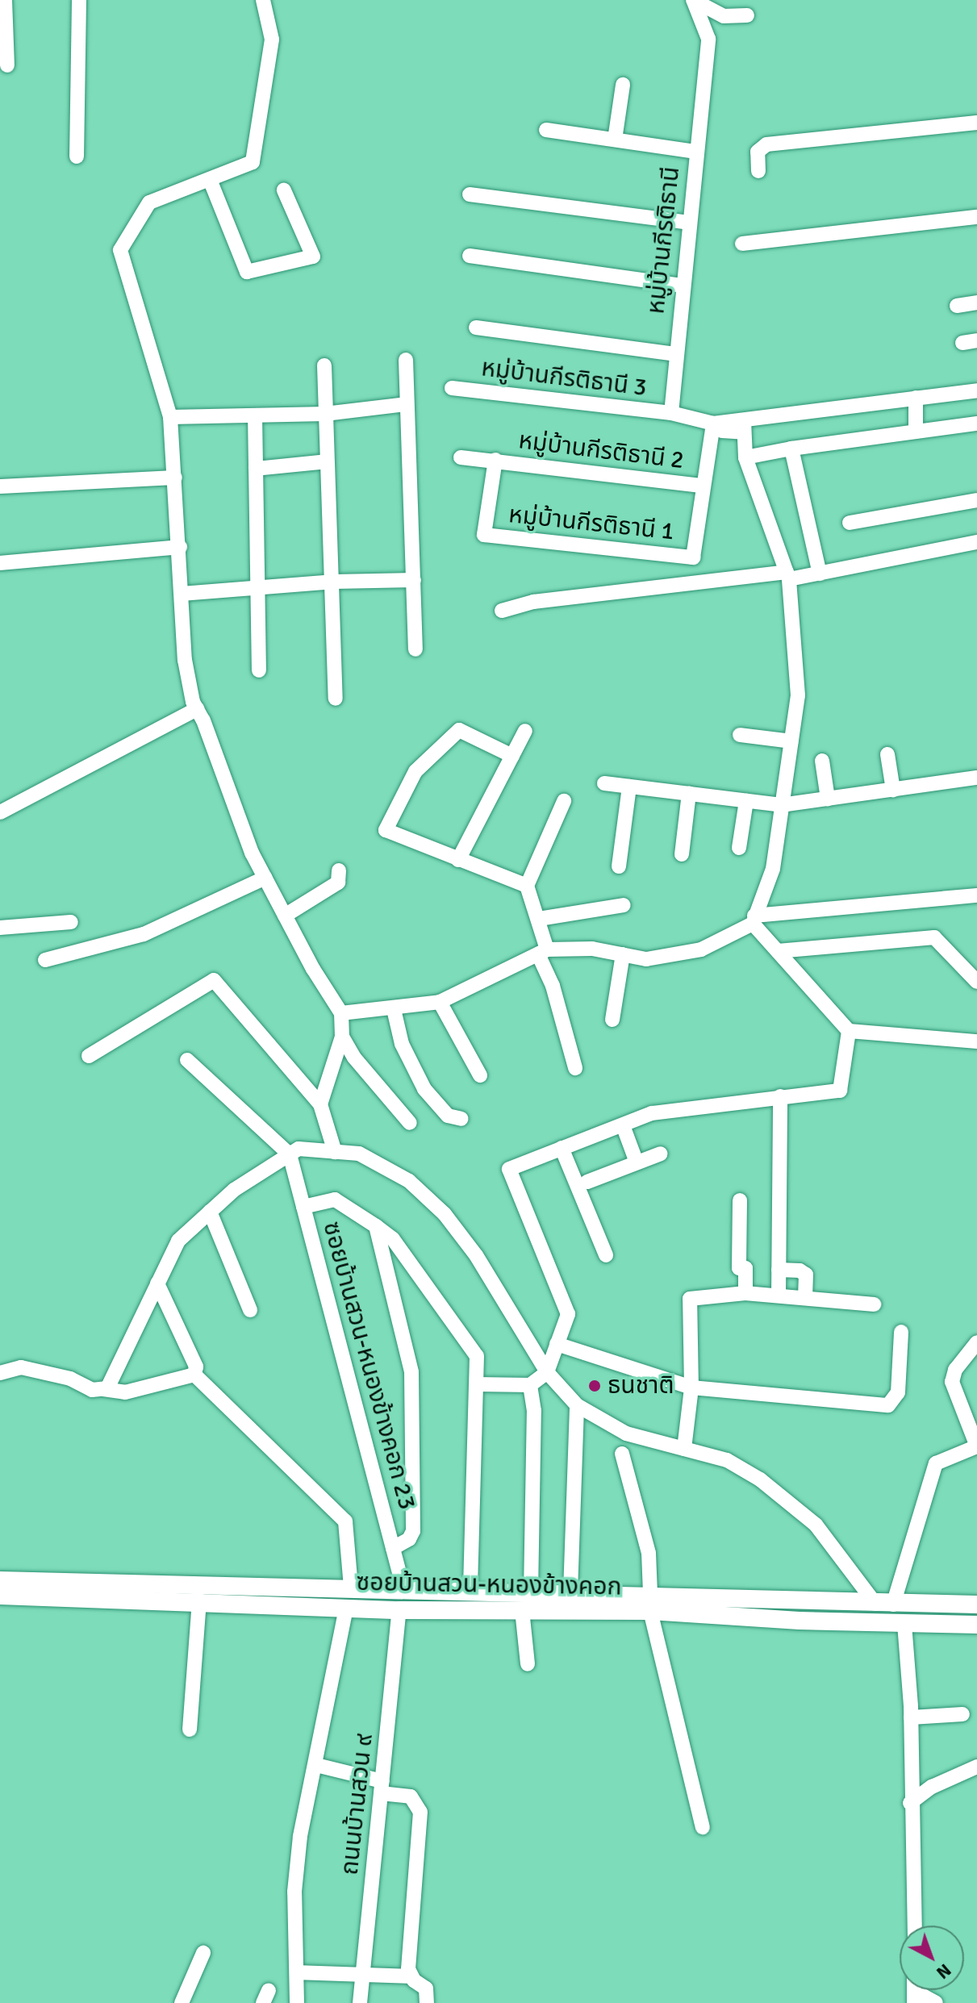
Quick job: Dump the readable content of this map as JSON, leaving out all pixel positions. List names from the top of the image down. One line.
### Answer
{"streets":{"main road":["ซอยบ้านสวน-หนองข้างคอก"],"street":["หมู่บ้านกีรติธานี","หมู่บ้านกีรติธานี 3","หมู่บ้านกีรติธานี 2","หมู่บ้านกีรติธานี 1","ซอยบ้านสวน-หนองข้างคอก 23","ถนนบ้านสวน ๙"]},"crossings":[["หมู่บ้านกีรติธานี","หมู่บ้านกีรติธานี 3"],["หมู่บ้านกีรติธานี 2","หมู่บ้านกีรติธานี 1"],["ซอยบ้านสวน-หนองข้างคอก 23","ซอยบ้านสวน-หนองข้างคอก"],["ซอยบ้านสวน-หนองข้างคอก","ถนนบ้านสวน ๙"]],"places":["ธนชาติ"],"north":"bottom right"}
